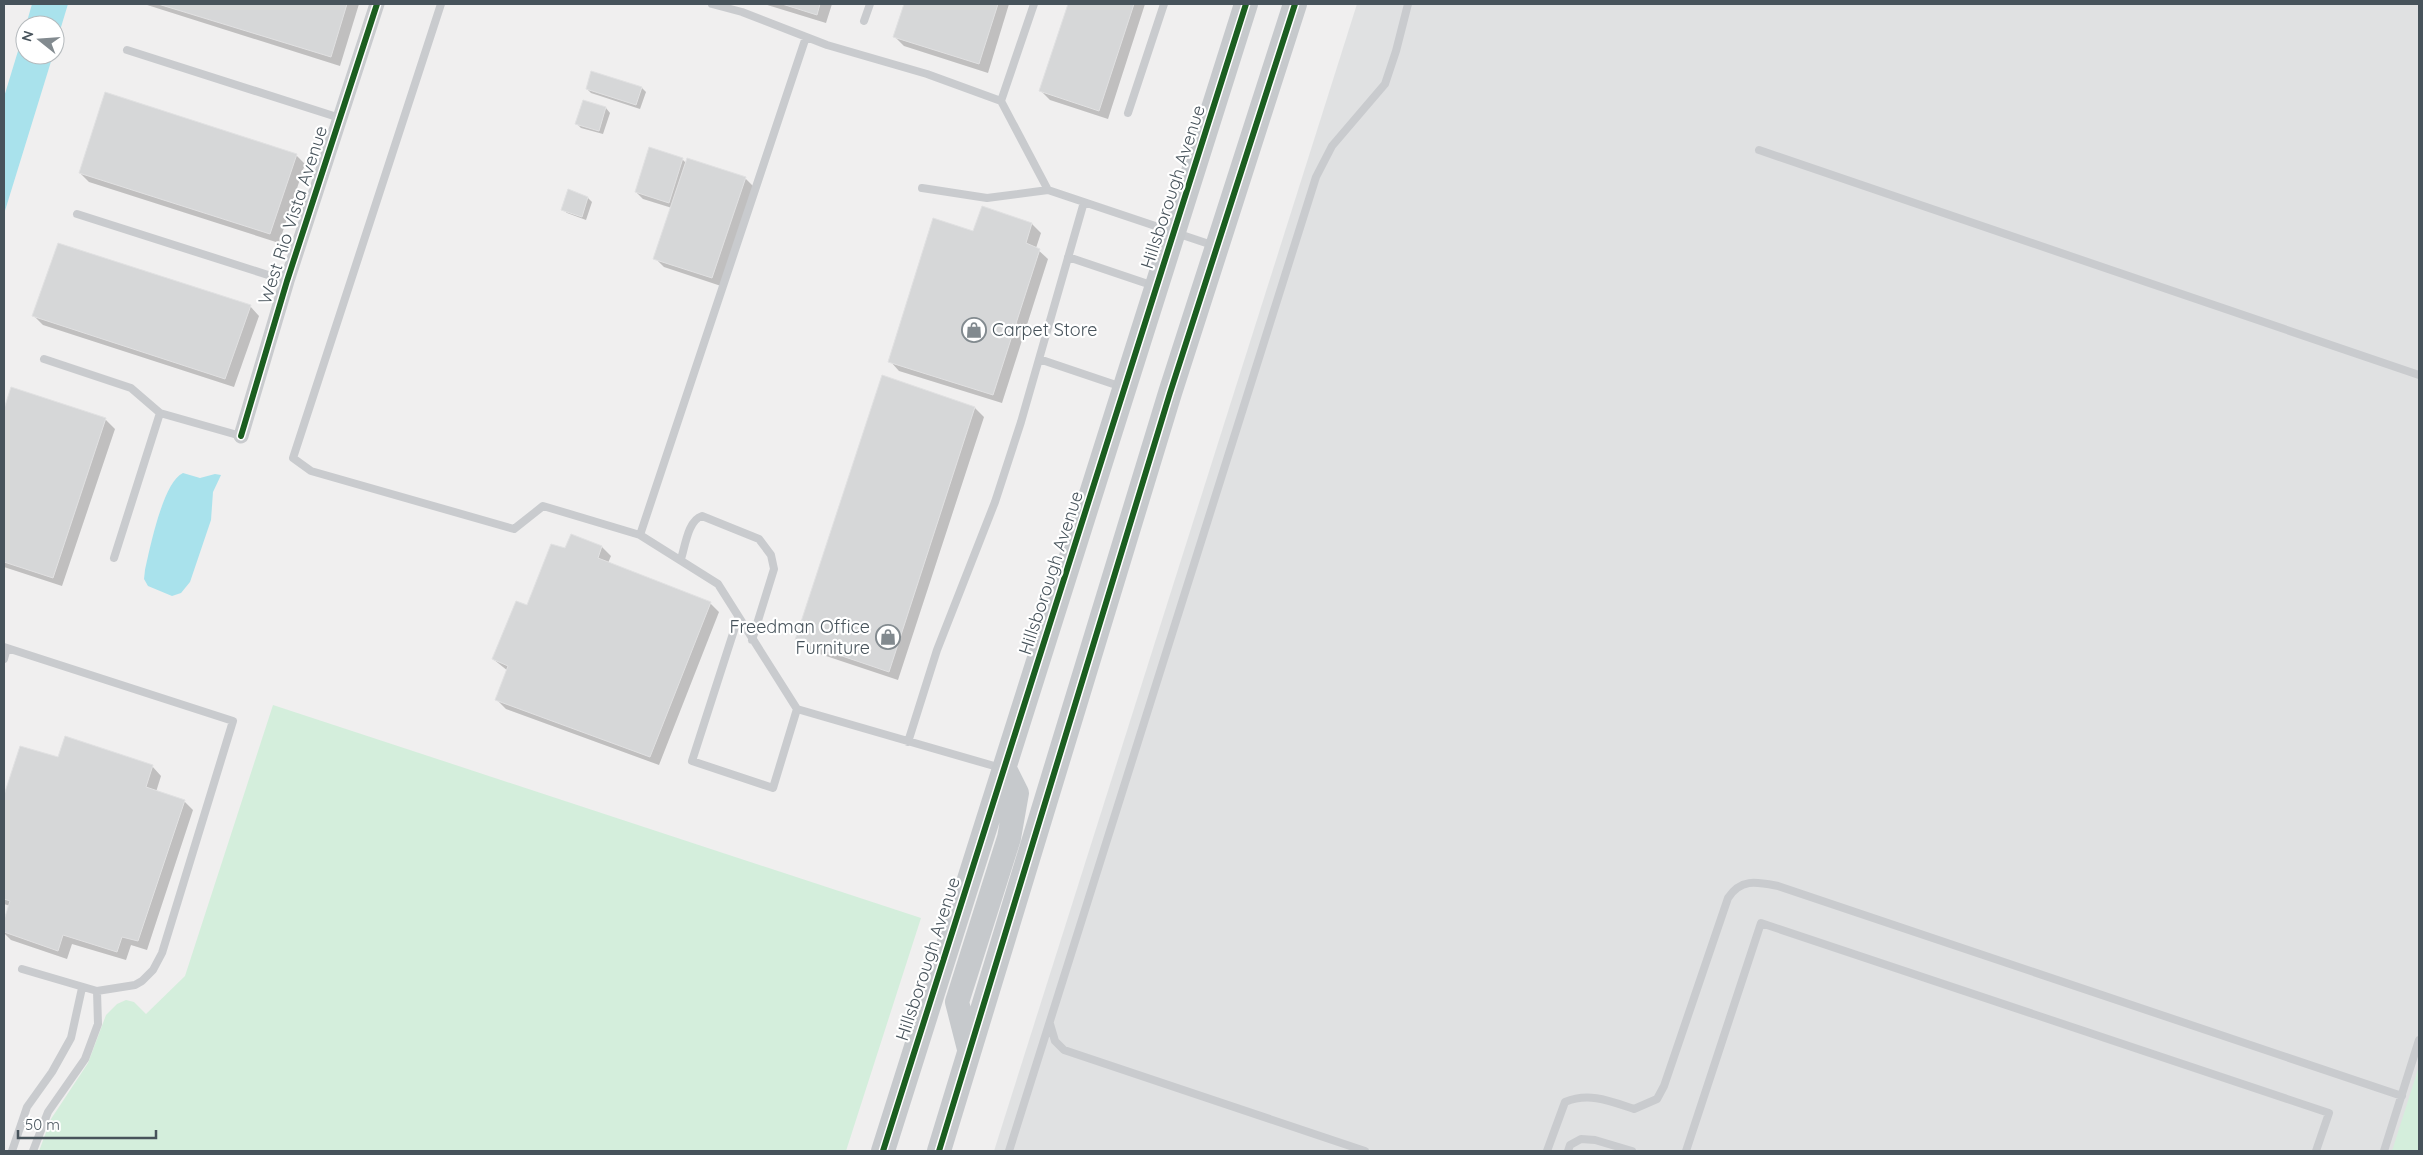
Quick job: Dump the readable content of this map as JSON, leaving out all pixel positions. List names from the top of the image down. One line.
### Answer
{"streets":{"main road":["Hillsborough Avenue"],"street":["West Rio Vista Avenue"]},"places":{"shop":["Carpet Store","Freedman Office Furniture"]},"scale_bar":"50 m","north":"left"}
